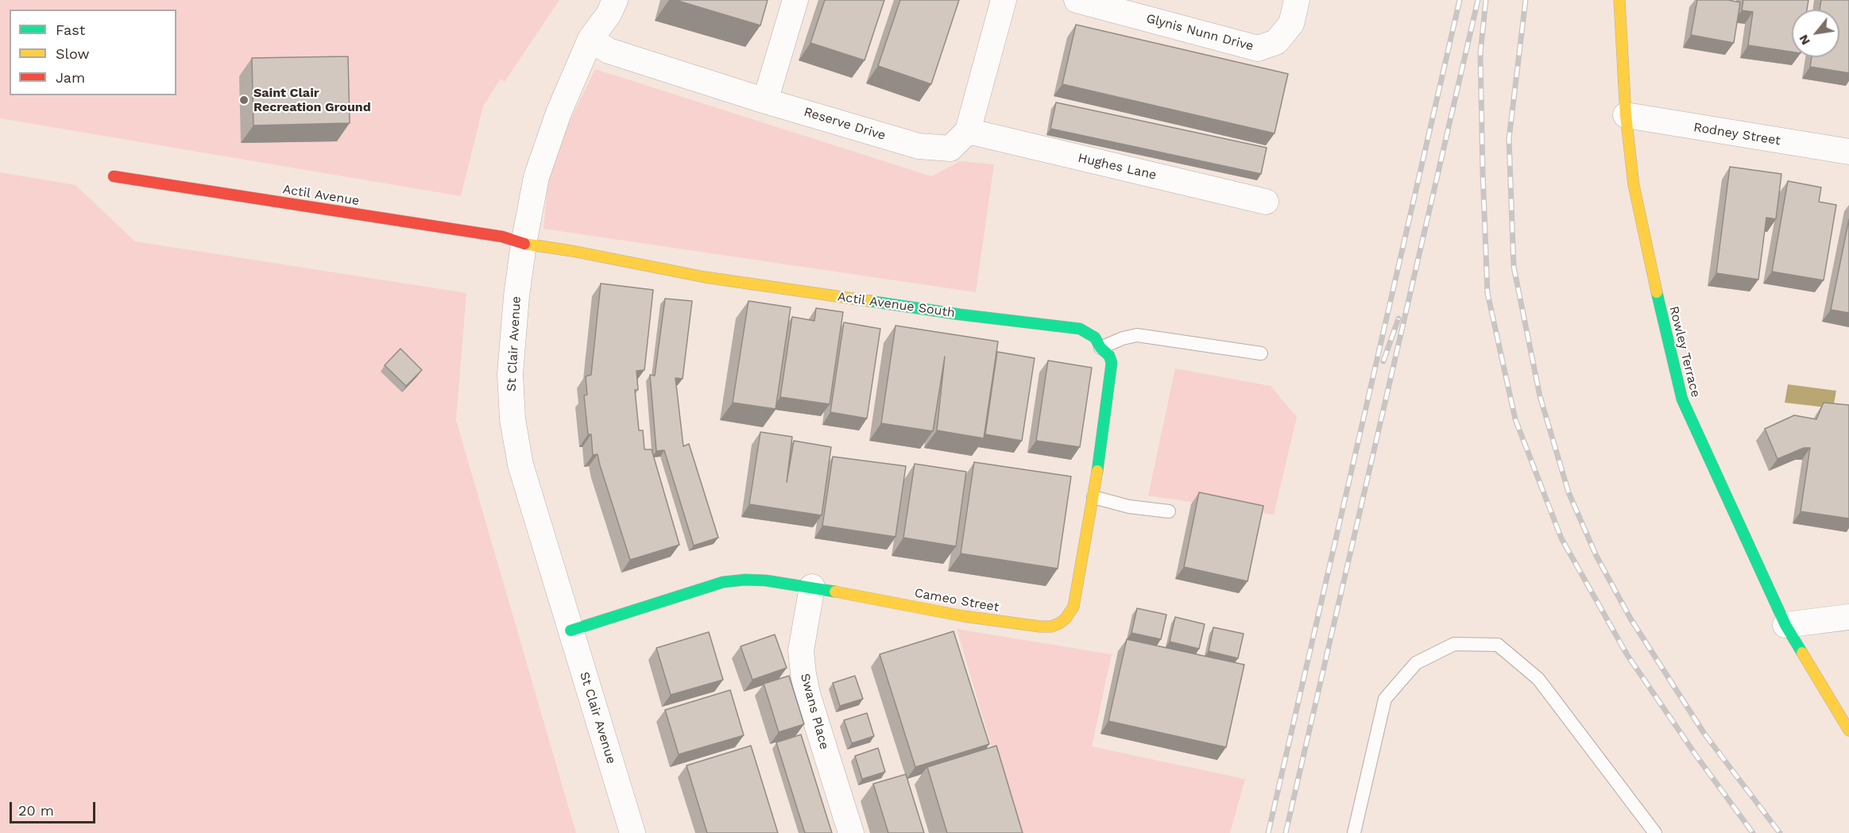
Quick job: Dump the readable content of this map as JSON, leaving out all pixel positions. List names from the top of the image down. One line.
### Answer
{"streets":{"street":["Glynis Nunn Drive","Reserve Drive","Rodney Street","Hughes Lane","Actil Avenue","Actil Avenue South","St Clair Avenue","Rowley Terrace","Cameo Street","Swans Place"]},"crossings":[["Reserve Drive","Hughes Lane"],["Reserve Drive","St Clair Avenue"],["Rodney Street","Rowley Terrace"],["Actil Avenue","Actil Avenue South"],["Actil Avenue","St Clair Avenue"],["Actil Avenue South","St Clair Avenue"],["Actil Avenue South","Cameo Street"],["St Clair Avenue","Cameo Street"],["Cameo Street","Swans Place"]],"places":["Saint Clair Recreation Ground"],"legend":["Fast","Slow","Jam"],"scale_bar":"20 m","north":"bottom left"}
